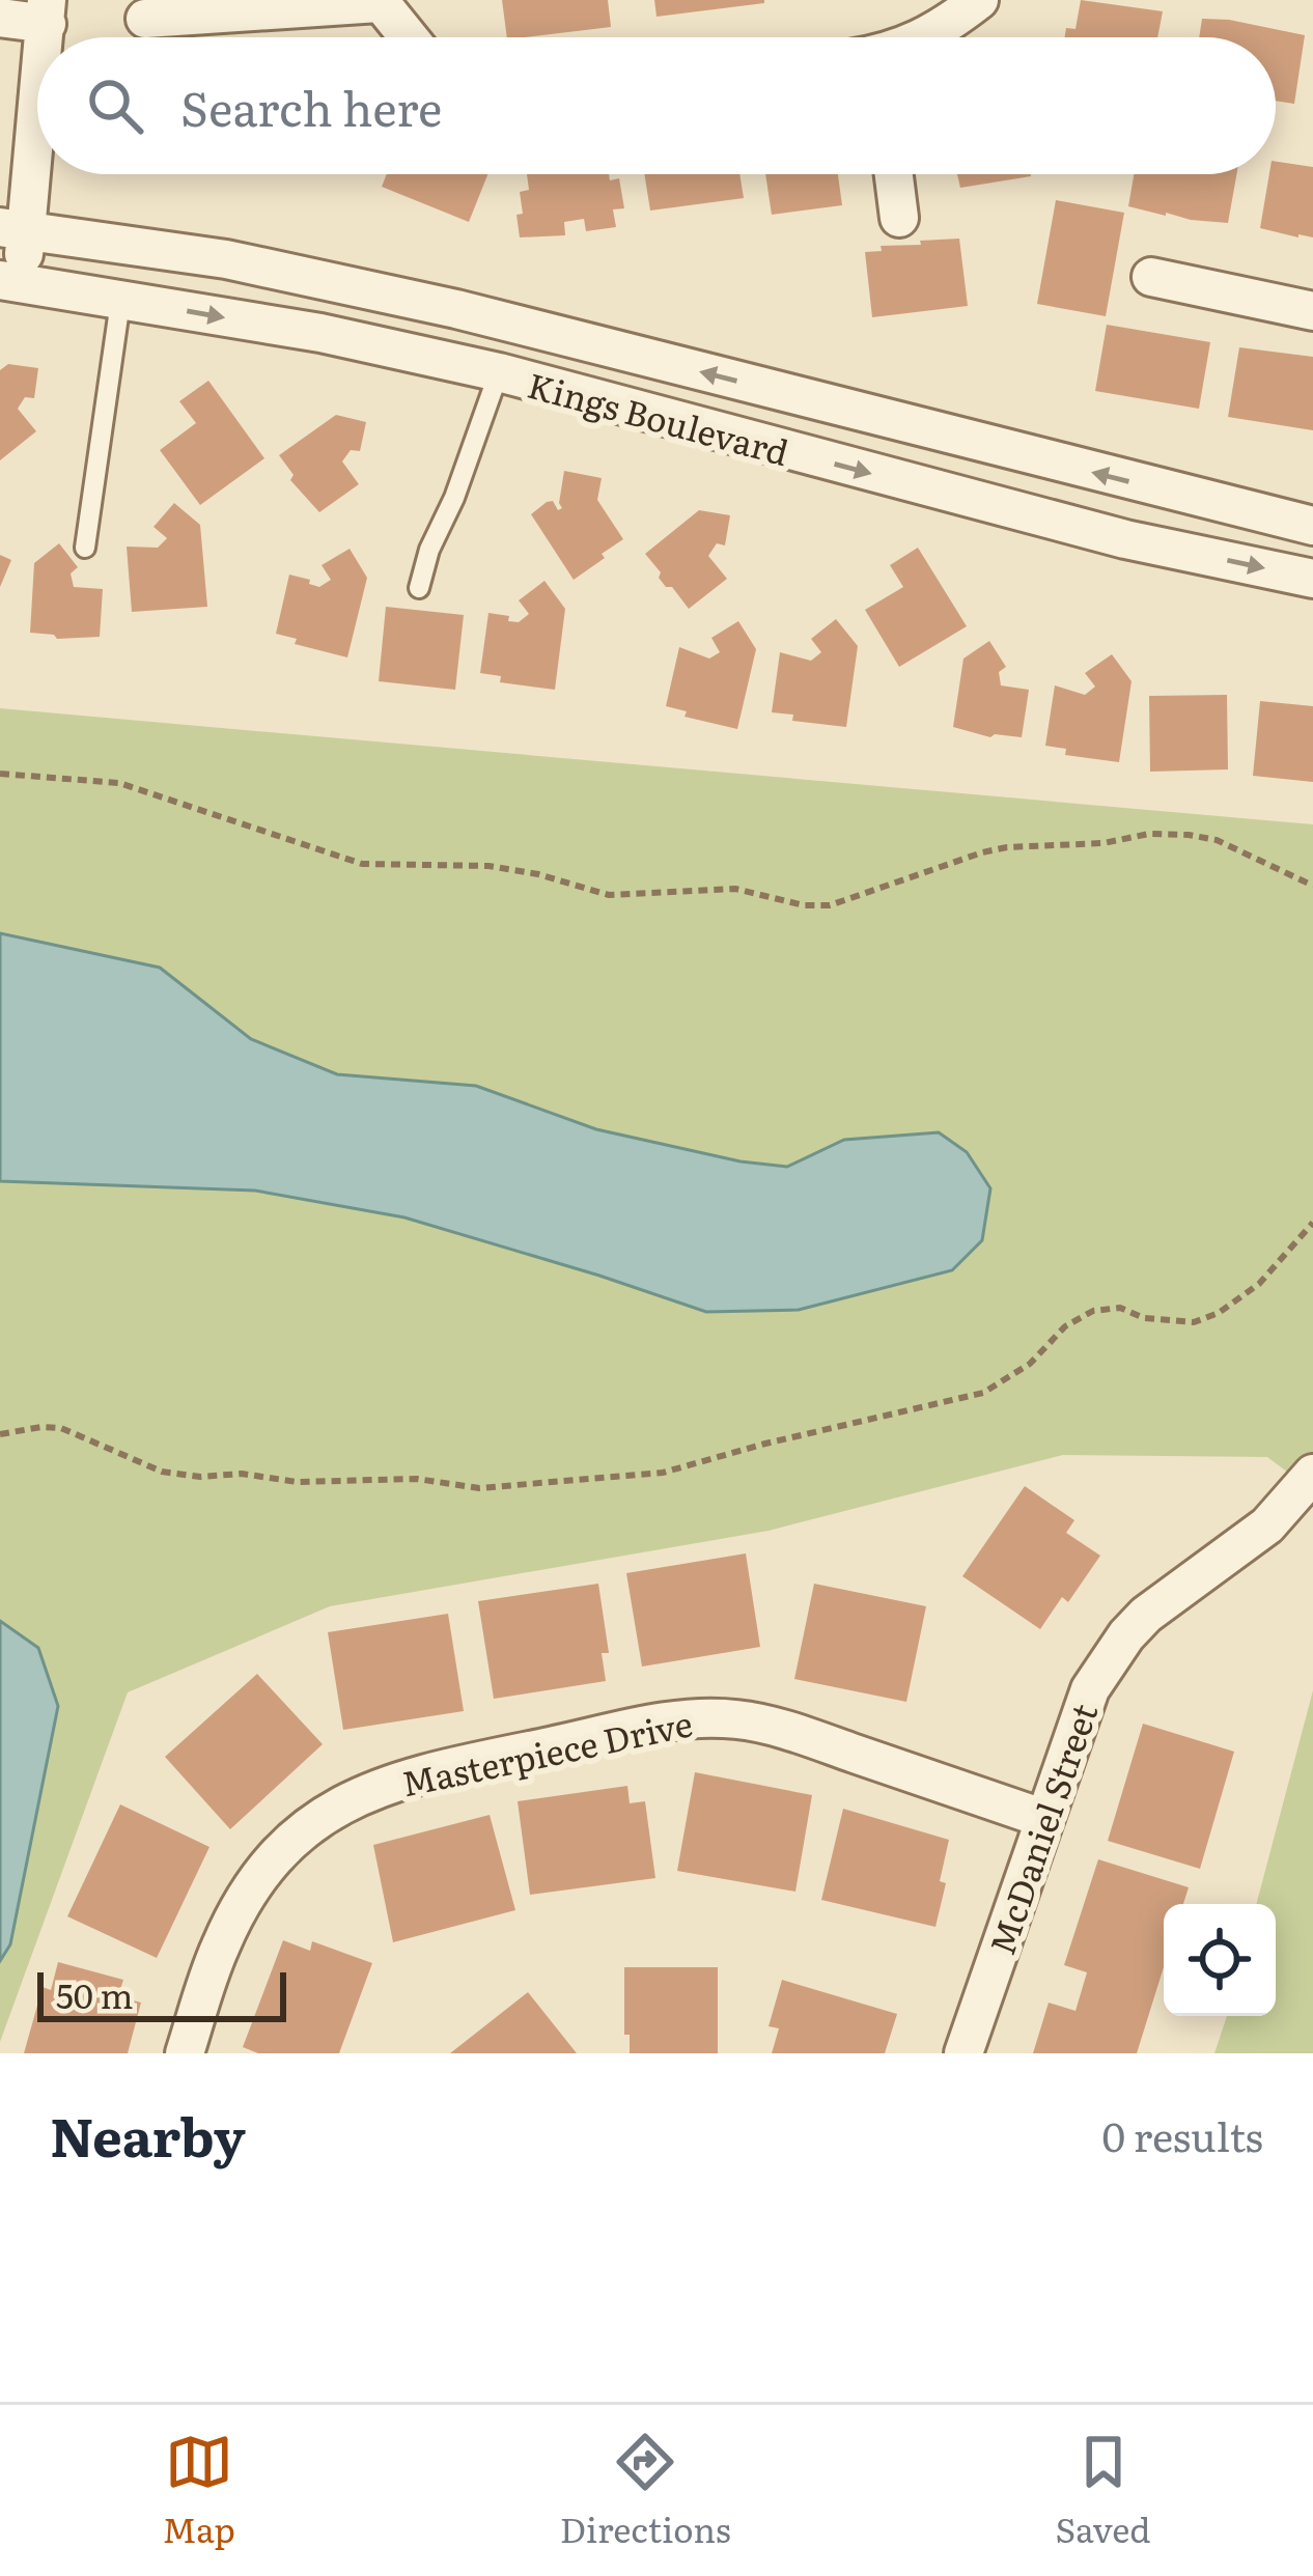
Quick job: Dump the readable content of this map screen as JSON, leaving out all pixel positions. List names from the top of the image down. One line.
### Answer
{"streets":{"street":["Kings Boulevard","Masterpiece Drive","McDaniel Street"]},"crossings":[["Masterpiece Drive","McDaniel Street"]],"scale_bar":"50 m","page":{"search":"Search here","scale":"50 m","heading":["Nearby","0 results"],"nav":["Map","Directions","Saved"]}}
